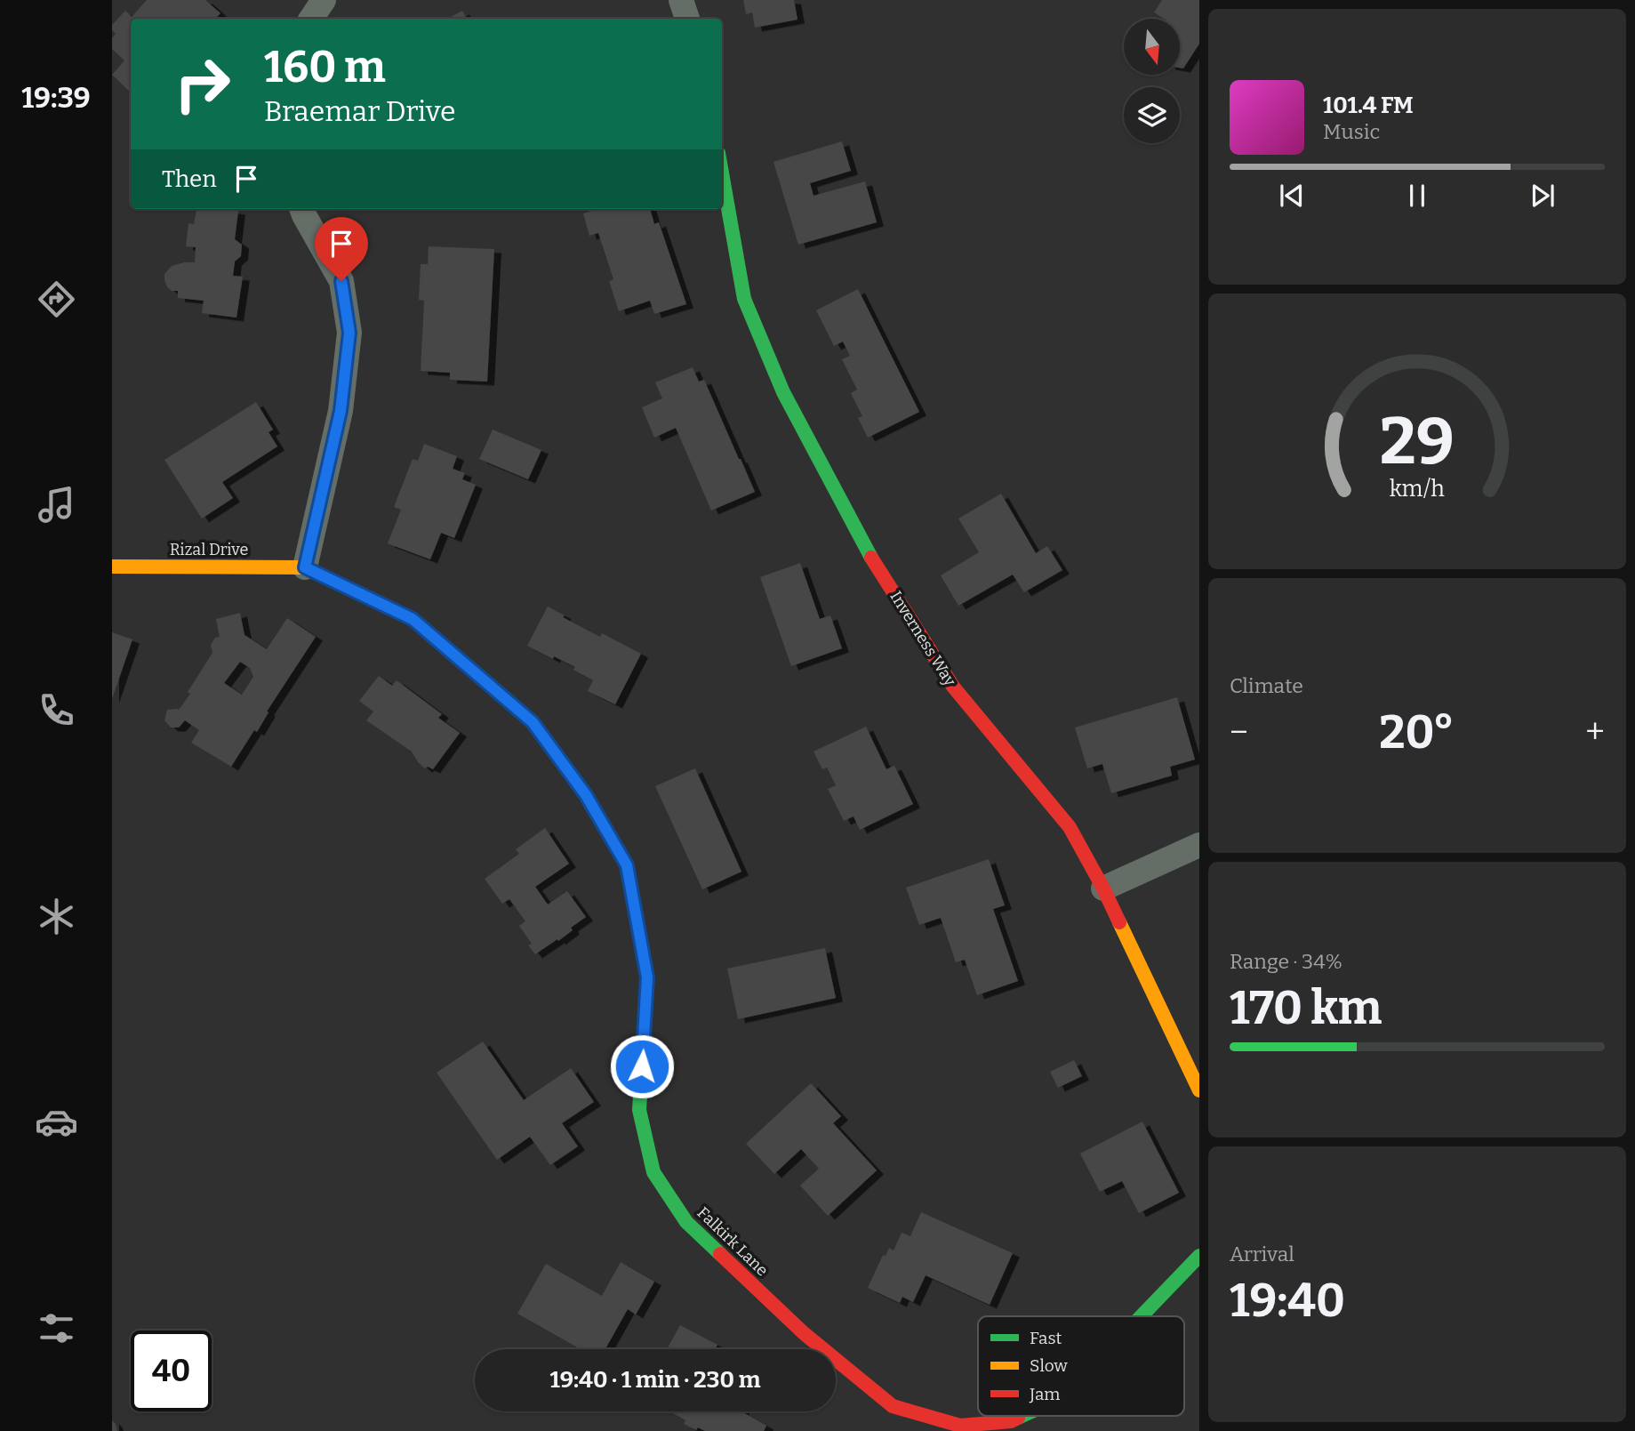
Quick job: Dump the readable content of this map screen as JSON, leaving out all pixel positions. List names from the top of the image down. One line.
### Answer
{"streets":{"street":["Rizal Drive","Inverness Way","Falkirk Lane"]},"crossings":[["Rizal Drive","Falkirk Lane"]],"legend":["Fast","Slow","Jam"],"north":"bottom","page":{"tabs":"19:39","turn":["160 m","Braemar Drive"],"song":["101.4 FM","Music"],"then":"Then","tile":["Climate",["Range · 34%","170 km"],["Arrival","19:40"]],"heat":["−","20°","+"],"limit":"40","trip":"19:40 · 1 min · 230 m","gauge":["29","km/h"]}}
